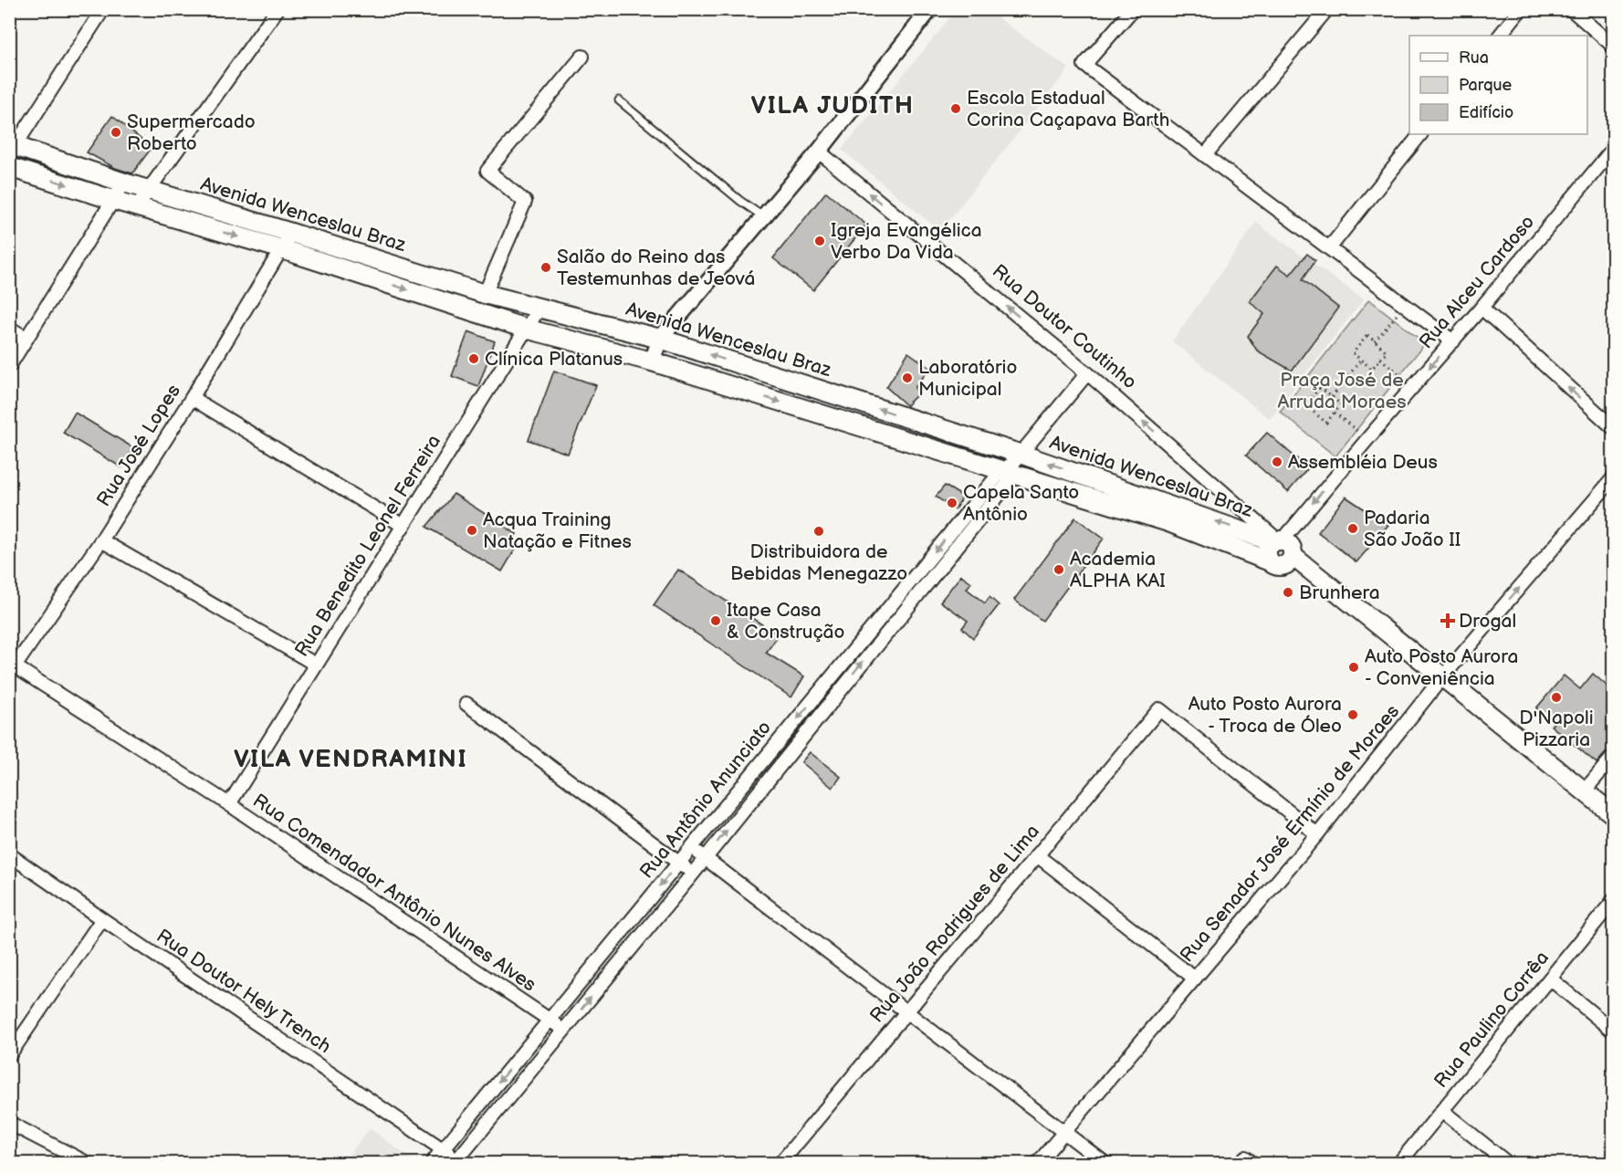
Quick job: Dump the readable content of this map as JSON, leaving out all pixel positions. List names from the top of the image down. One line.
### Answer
{"streets":{"main road":["Avenida Wenceslau Braz"],"street":["Rua Alceu Cardoso","Rua Doutor Coutinho","Rua José Lopes","Rua Benedito Leonel Ferreira","Rua Antônio Anunciato","Rua Senador José Ermínio de Moraes","Rua Comendador Antônio Nunes Alves","Rua João Rodrigues de Lima","Rua Doutor Hely Trench","Rua Paulino Corrêa"]},"crossings":[["Avenida Wenceslau Braz","Rua Alceu Cardoso"],["Avenida Wenceslau Braz","Rua Doutor Coutinho"],["Avenida Wenceslau Braz","Rua José Lopes"],["Avenida Wenceslau Braz","Rua Benedito Leonel Ferreira"],["Avenida Wenceslau Braz","Rua Antônio Anunciato"],["Rua Alceu Cardoso","Rua Doutor Coutinho"],["Rua Doutor Coutinho","Rua Antônio Anunciato"],["Rua José Lopes","Rua Comendador Antônio Nunes Alves"],["Rua Benedito Leonel Ferreira","Rua Comendador Antônio Nunes Alves"],["Rua Antônio Anunciato","Rua Comendador Antônio Nunes Alves"],["Rua Antônio Anunciato","Rua Doutor Hely Trench"],["Rua Senador José Ermínio de Moraes","Rua João Rodrigues de Lima"]],"one_way":["Rua Alceu Cardoso","Rua Doutor Coutinho"],"districts":["VILA JUDITH","VILA VENDRAMINI"],"parks":["Praça José de Arruda Moraes"],"places":{"other":["Escola Estadual Corina Caçapava Barth","Supermercado Roberto","Igreja Evangélica Verbo Da Vida","Salão do Reino das Testemunhas de Jeová","Clínica Platanus","Laboratório Municipal","Assembléia Deus","Capela Santo Antônio","Padaria São João II","Acqua Training Natação e Fitnes","Distribuidora de Bebidas Menegazzo","Academia ALPHA KAI","Brunhera","Itape Casa & Construção","Auto Posto Aurora - Conveniência","D'Napoli Pizzaria","Auto Posto Aurora - Troca de Óleo"],"health":["Drogal"]},"legend":["Rua","Parque","Edifício"]}
